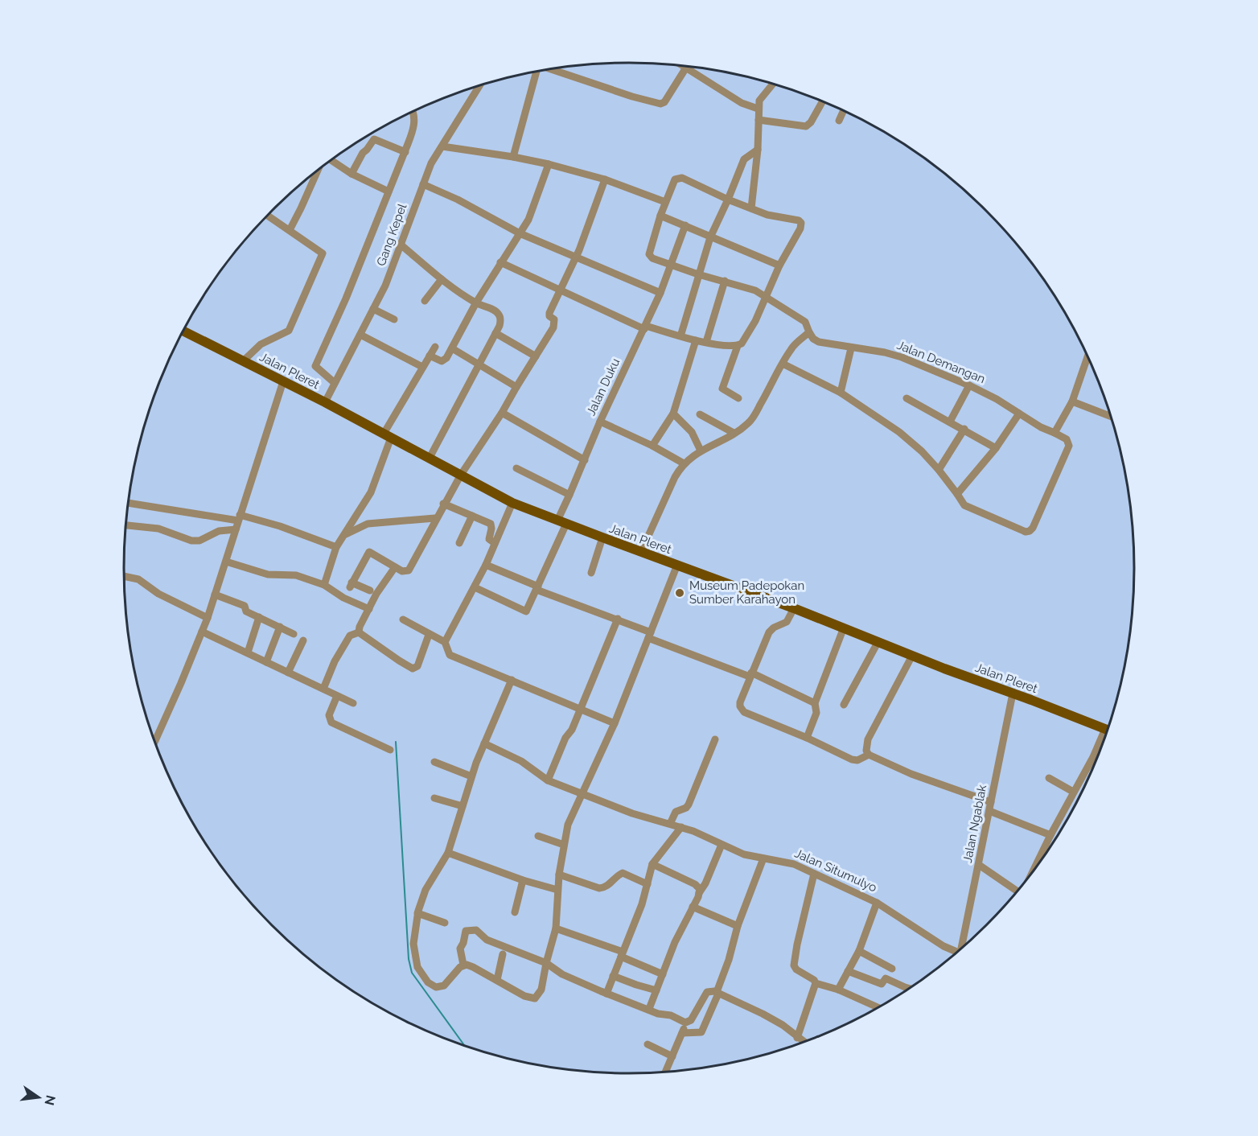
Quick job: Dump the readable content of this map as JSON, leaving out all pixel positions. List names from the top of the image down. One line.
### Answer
{"streets":{"main road":["Jalan Pleret"],"street":["Gang Kepel","Jalan Demangan","Jalan Duku","Jalan Ngablak","Jalan Situmulyo"]},"crossings":[["Gang Kepel","Jalan Pleret"],["Jalan Pleret","Jalan Duku"],["Jalan Pleret","Jalan Ngablak"]],"places":["Museum Padepokan Sumber Karahayon"],"north":"right"}
